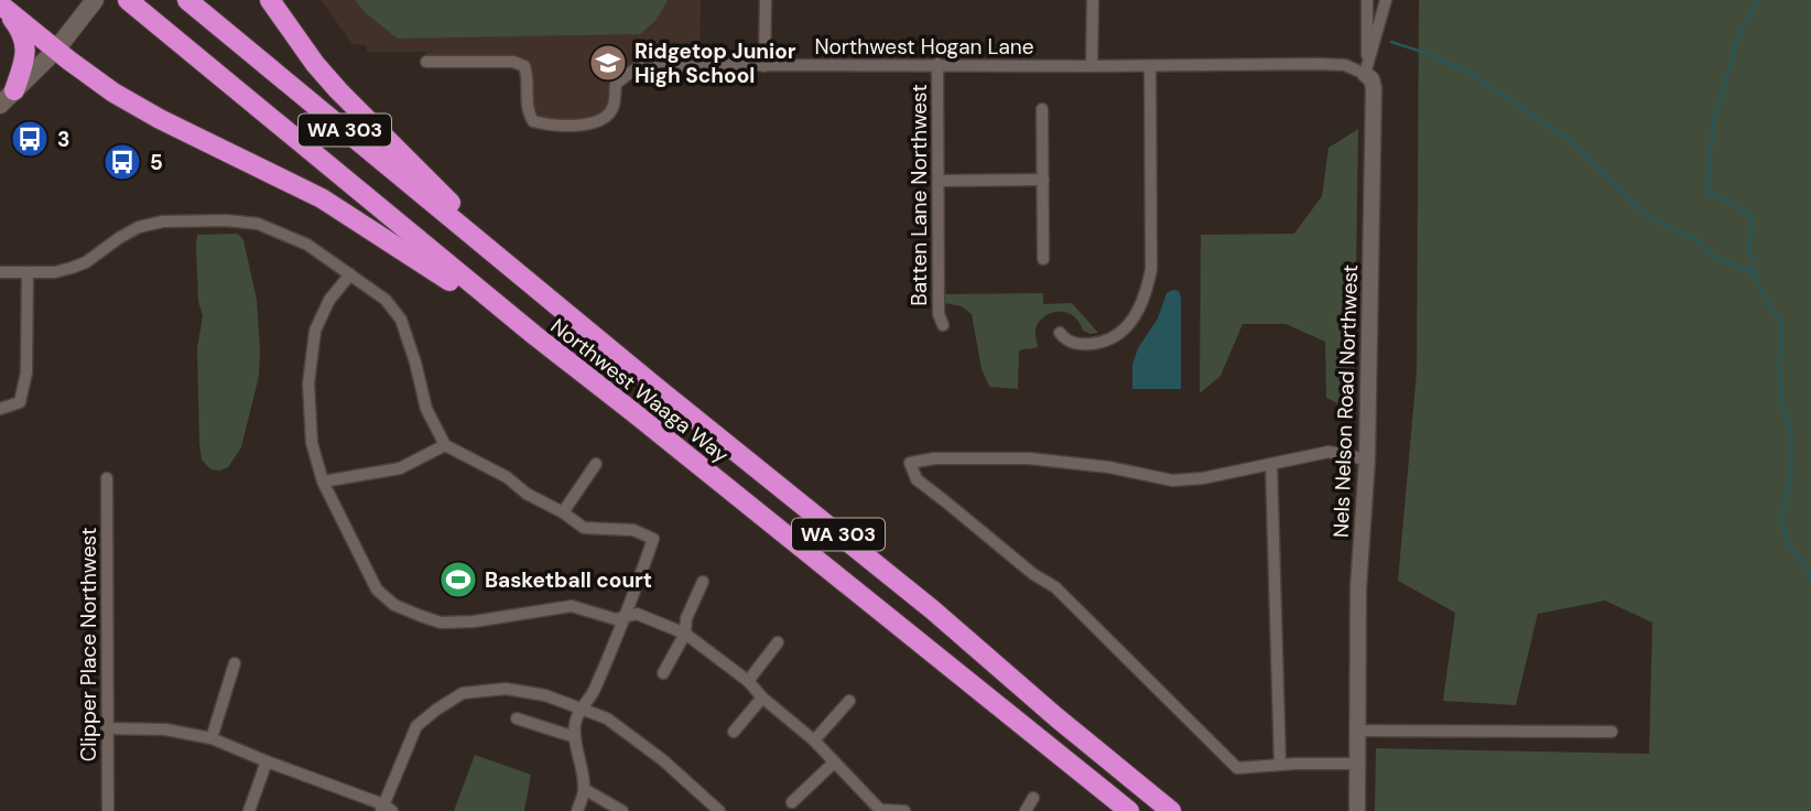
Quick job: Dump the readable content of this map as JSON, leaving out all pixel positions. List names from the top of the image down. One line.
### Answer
{"streets":{"highway":["WA 303","Northwest Waaga Way"],"street":["Northwest Hogan Lane","Batten Lane Northwest","Nels Nelson Road Northwest","Clipper Place Northwest"]},"crossings":[["Northwest Hogan Lane","Batten Lane Northwest"],["Northwest Hogan Lane","Nels Nelson Road Northwest"]],"places":{"school or university":["Ridgetop Junior High School"],"bus stop":["3","5"],"sports":["Basketball court"]}}
